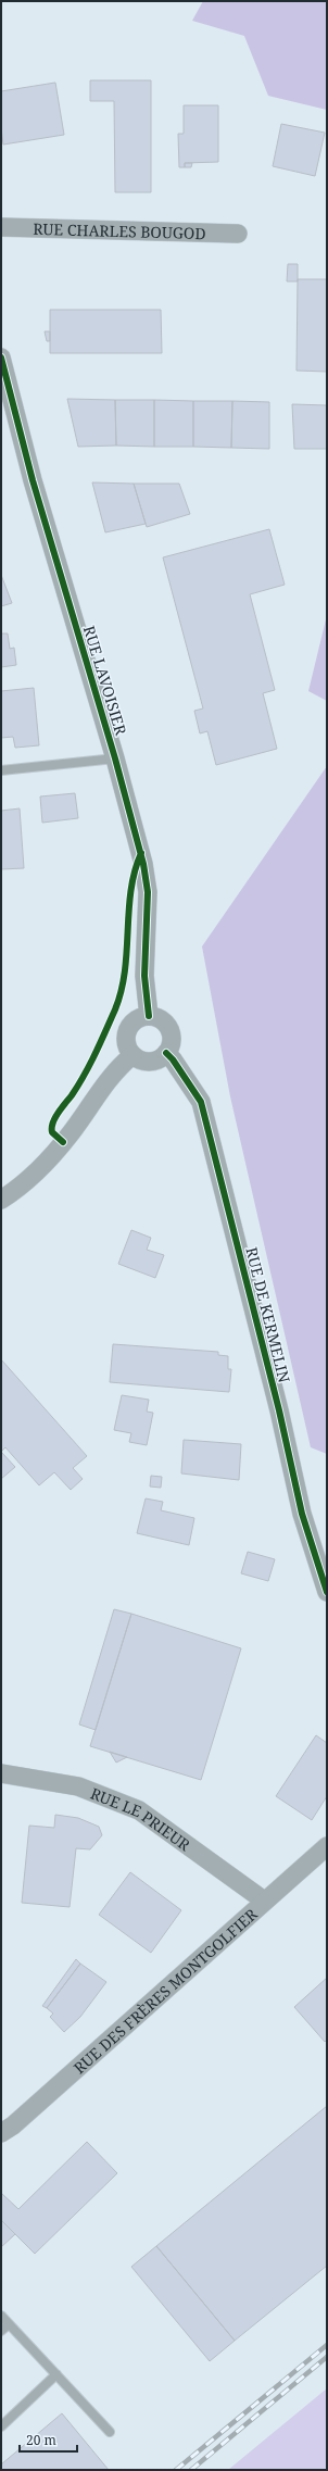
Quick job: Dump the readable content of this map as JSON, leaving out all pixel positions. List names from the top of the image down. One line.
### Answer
{"streets":{"street":["RUE CHARLES BOUGOD","RUE LAVOISIER","RUE DE KERMELIN","RUE LE PRIEUR","RUE DES FRÈRES MONTGOLFIER"]},"crossings":[["RUE LAVOISIER","RUE DE KERMELIN"],["RUE LE PRIEUR","RUE DES FRÈRES MONTGOLFIER"]],"scale_bar":"20 m"}
